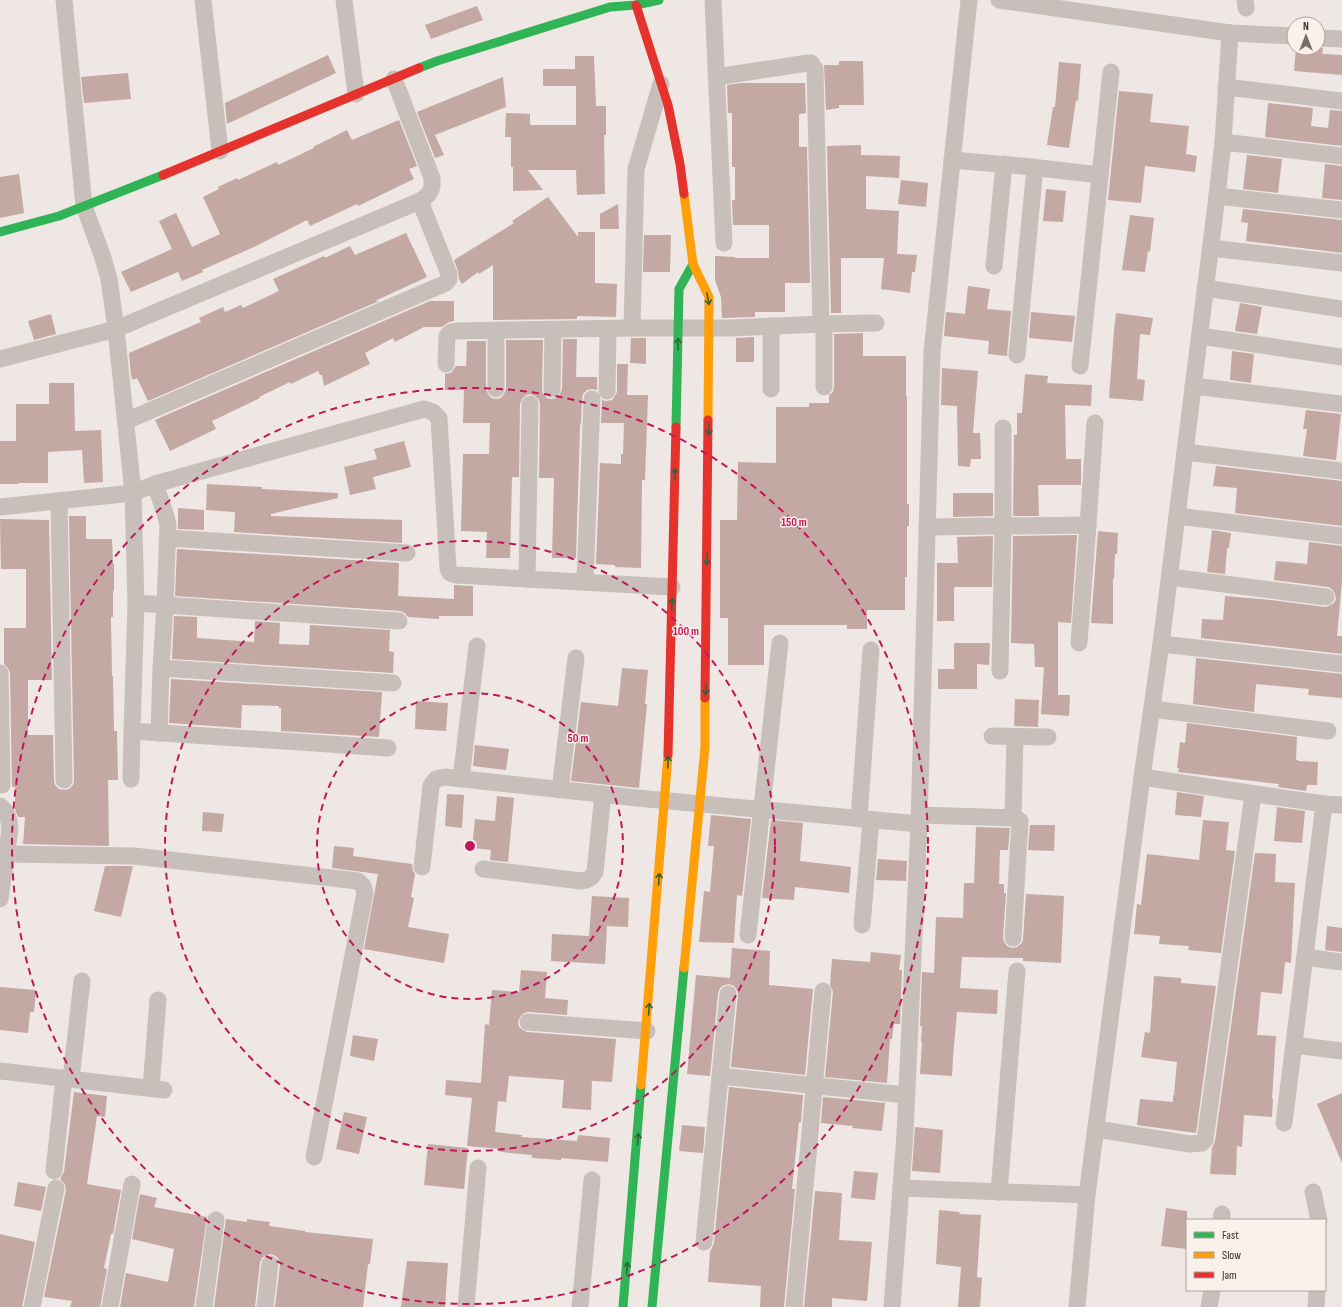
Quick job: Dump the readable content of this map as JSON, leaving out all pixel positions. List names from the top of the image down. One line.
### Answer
{"legend":["Fast","Slow","Jam"],"north":"top","rings":["150 m","100 m","50 m"]}
